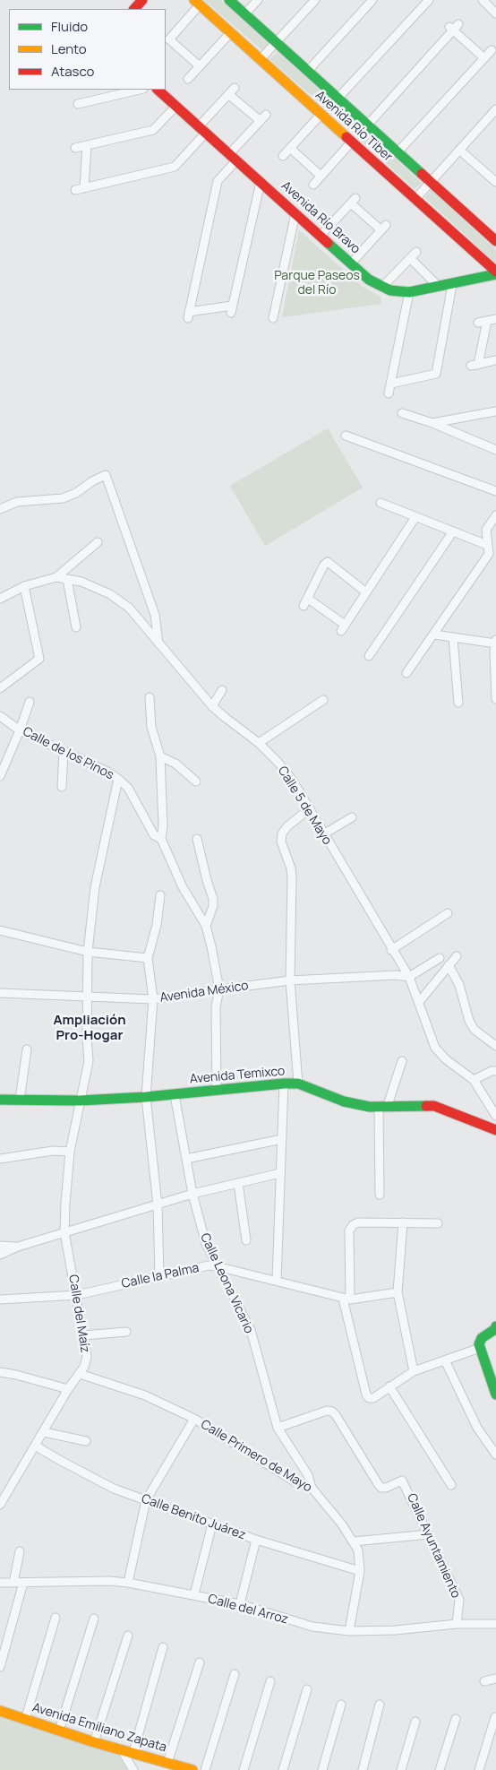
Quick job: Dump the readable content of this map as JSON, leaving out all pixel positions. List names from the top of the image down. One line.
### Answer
{"streets":{"street":["Avenida Río Tiber","Avenida Río Bravo","Calle de los Pinos","Calle 5 de Mayo","Avenida México","Avenida Temixco","Calle la Palma","Calle Leona Vicario","Calle del Maíz","Calle Primero de Mayo","Calle Benito Juárez","Calle Ayuntamiento","Calle del Arroz","Avenida Emiliano Zapata"]},"crossings":[["Avenida Río Tiber","Avenida Río Bravo"],["Calle de los Pinos","Avenida México"],["Calle de los Pinos","Calle del Maíz"],["Calle 5 de Mayo","Avenida México"],["Avenida México","Calle del Maíz"],["Avenida Temixco","Calle Leona Vicario"],["Avenida Temixco","Calle del Maíz"],["Calle la Palma","Calle Leona Vicario"],["Calle la Palma","Calle del Maíz"],["Calle Leona Vicario","Calle Primero de Mayo"],["Calle Leona Vicario","Calle Ayuntamiento"],["Calle del Maíz","Calle Primero de Mayo"],["Calle del Maíz","Calle Benito Juárez"],["Calle Primero de Mayo","Calle Benito Juárez"],["Calle Primero de Mayo","Calle del Arroz"],["Calle Ayuntamiento","Calle del Arroz"]],"districts":["Ampliación Pro-Hogar"],"parks":["Parque Paseos del Río"],"legend":["Fluido","Lento","Atasco"]}
